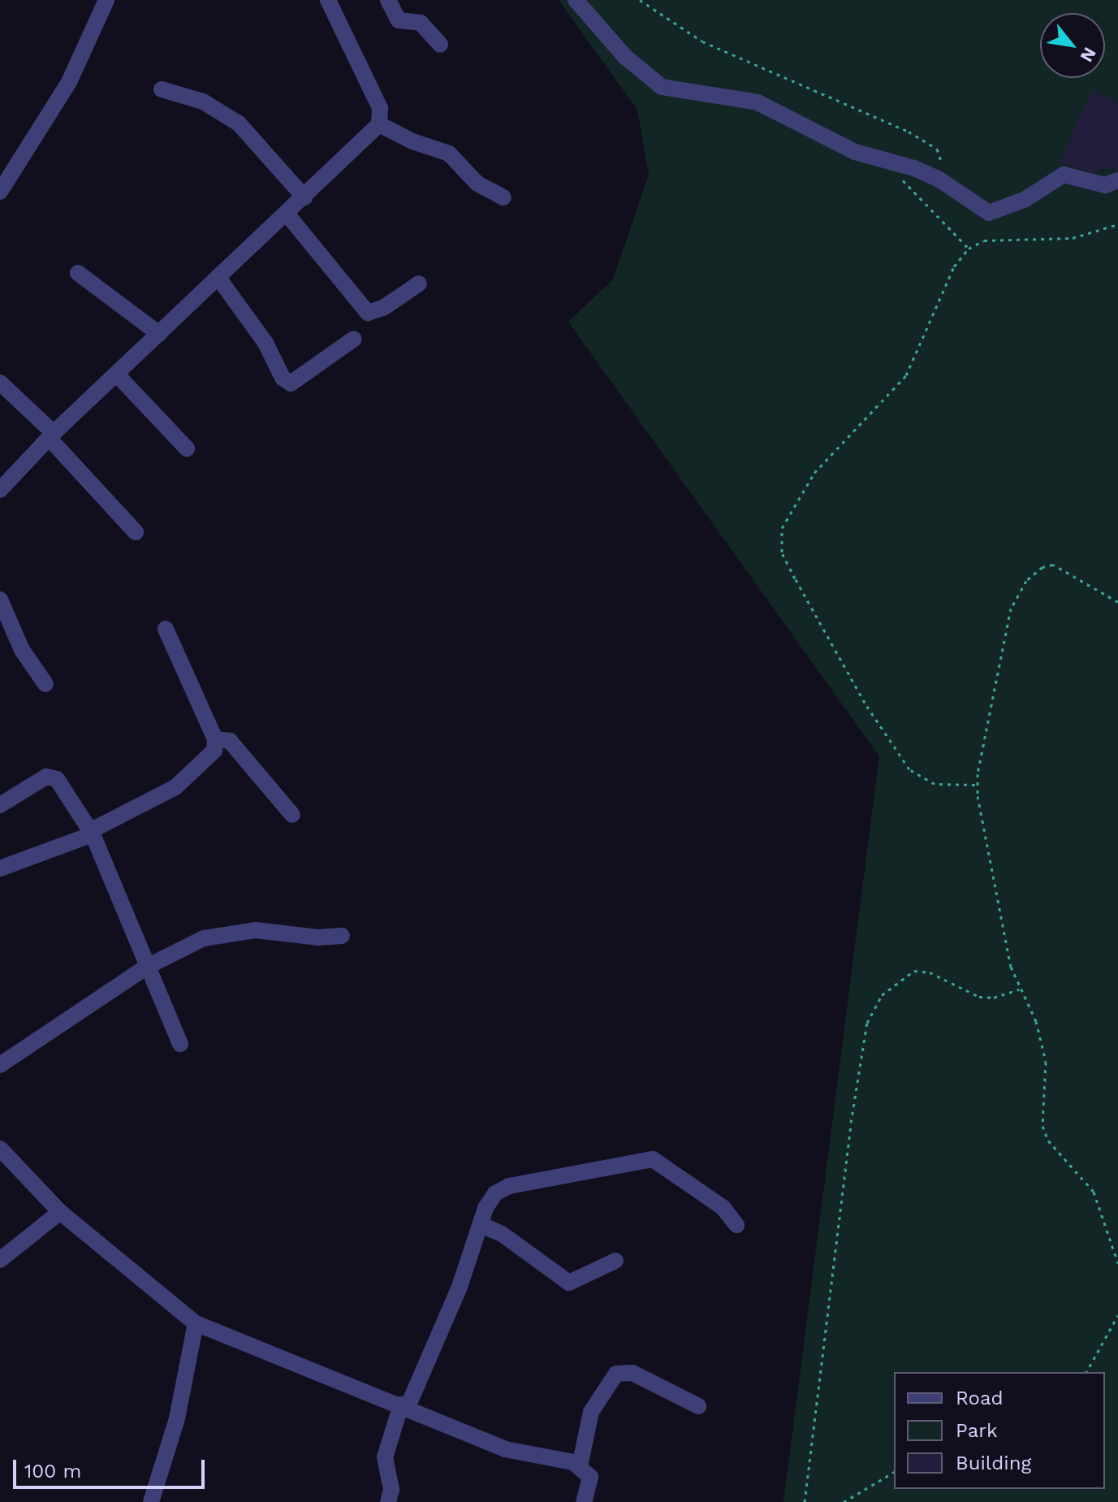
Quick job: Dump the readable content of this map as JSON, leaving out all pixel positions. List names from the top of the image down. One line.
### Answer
{"legend":["Road","Park","Building"],"scale_bar":"100 m","north":"bottom right"}
